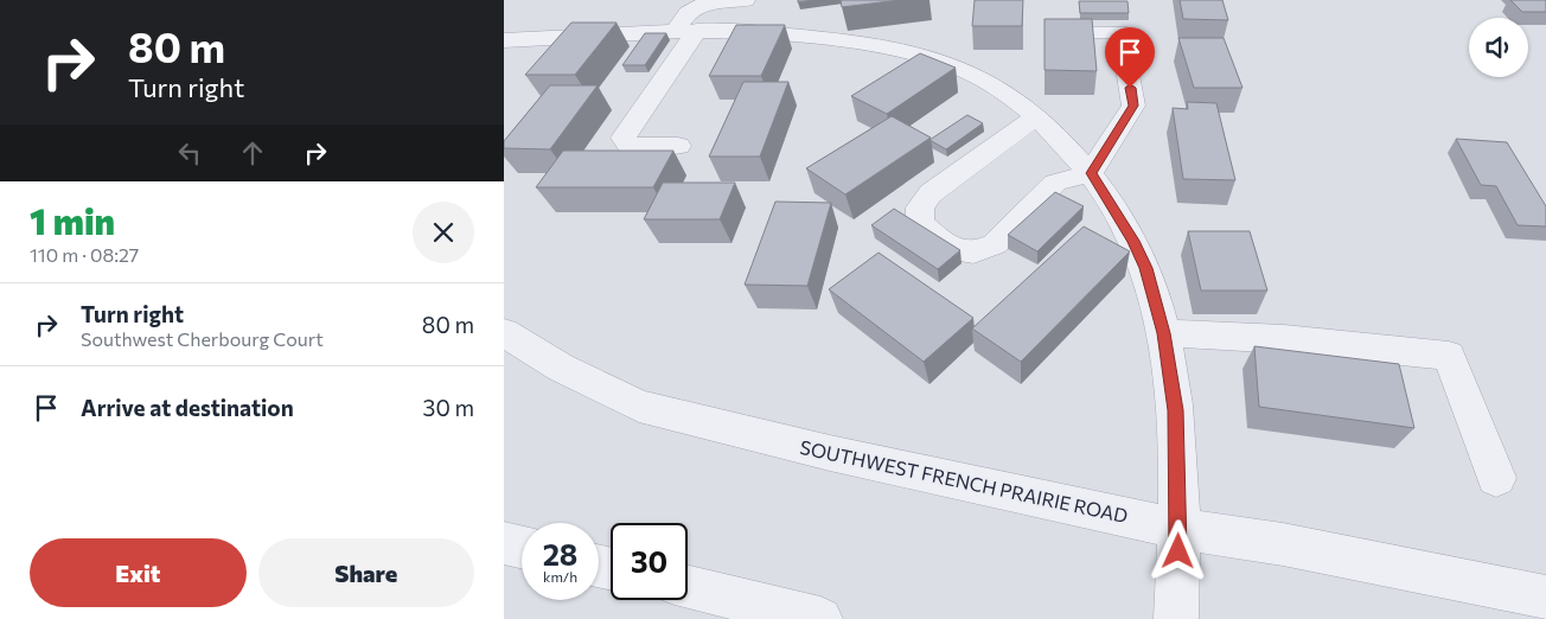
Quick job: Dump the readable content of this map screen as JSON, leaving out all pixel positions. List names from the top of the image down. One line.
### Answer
{"streets":{"street":["SOUTHWEST FRENCH PRAIRIE ROAD"]},"page":{"turn":["80 m","Turn right"],"heading":["1 min","110 m · 08:27"],"list":[{"name":"Turn right","note":"Southwest Cherbourg Court","value":"80 m"},{"name":"Arrive at destination","value":"30 m"}],"speed":"28 km/h","limit":"30","buttons":["Exit","Share"]}}
